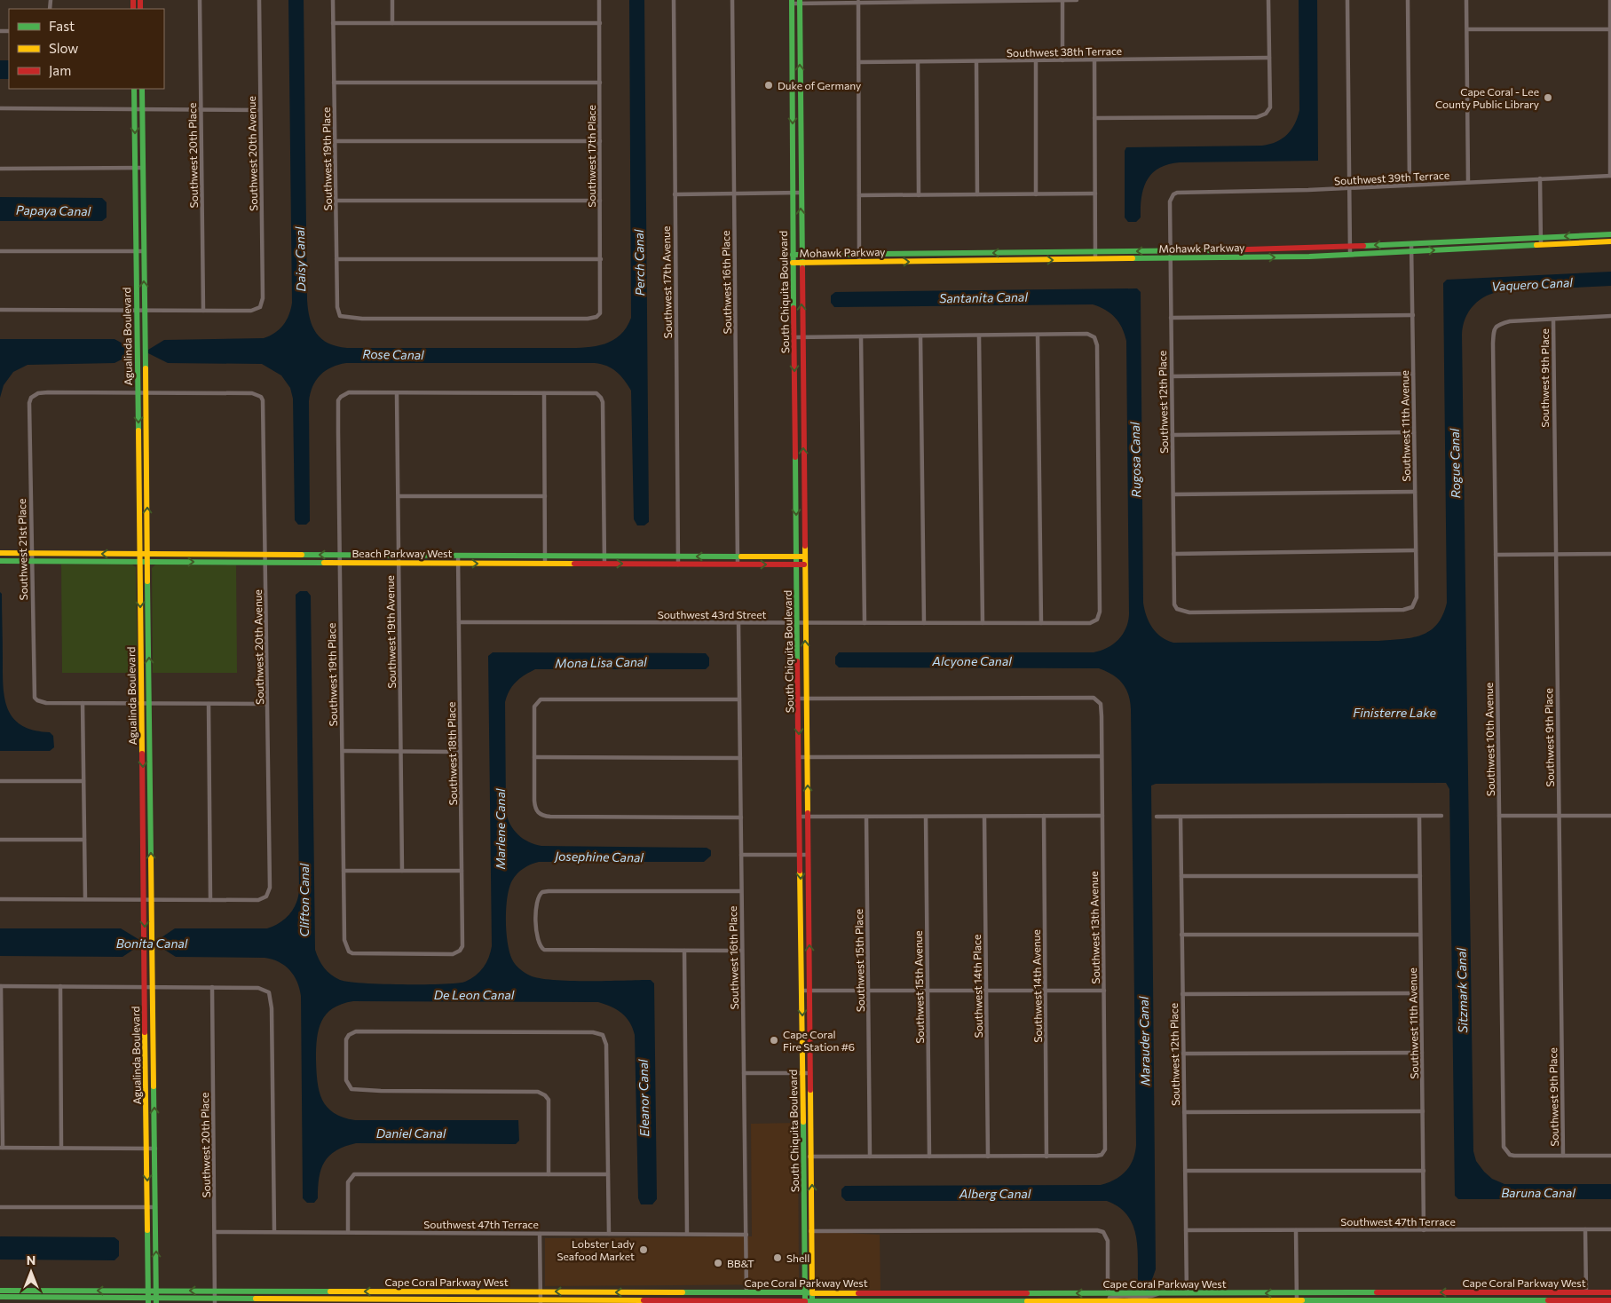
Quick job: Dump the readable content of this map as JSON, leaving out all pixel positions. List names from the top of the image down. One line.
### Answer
{"streets":{"street":["Southwest 38th Terrace","Southwest 20th Avenue","Southwest 20th Place","Southwest 17th Place","Southwest 19th Place","Southwest 39th Terrace","Mohawk Parkway","Southwest 17th Avenue","Southwest 16th Place","South Chiquita Boulevard","Agualinda Boulevard","Southwest 9th Place","Southwest 12th Place","Southwest 11th Avenue","Southwest 21st Place","Beach Parkway West","Southwest 43rd Street","Southwest 19th Avenue","Southwest 10th Avenue","Southwest 18th Place","Southwest 13th Avenue","Southwest 15th Place","Southwest 14th Place","Southwest 14th Avenue","Southwest 15th Avenue","Southwest 47th Terrace","Cape Coral Parkway West"]},"crossings":[["Southwest 20th Avenue","Southwest 20th Place"],["Southwest 20th Avenue","Agualinda Boulevard"],["Southwest 20th Avenue","Beach Parkway West"],["Southwest 20th Place","Southwest 47th Terrace"],["Southwest 20th Place","Cape Coral Parkway West"],["Southwest 17th Place","Southwest 19th Place"],["Southwest 19th Place","Beach Parkway West"],["Southwest 19th Place","Southwest 19th Avenue"],["Southwest 19th Place","Southwest 18th Place"],["Southwest 39th Terrace","Southwest 12th Place"],["Mohawk Parkway","South Chiquita Boulevard"],["Mohawk Parkway","Southwest 12th Place"],["Mohawk Parkway","Southwest 11th Avenue"],["Southwest 17th Avenue","Beach Parkway West"],["Southwest 16th Place","Beach Parkway West"],["Southwest 16th Place","Southwest 43rd Street"],["Southwest 16th Place","Southwest 47th Terrace"],["Southwest 16th Place","Cape Coral Parkway West"],["South Chiquita Boulevard","Beach Parkway West"],["South Chiquita Boulevard","Southwest 43rd Street"],["South Chiquita Boulevard","Southwest 13th Avenue"],["South Chiquita Boulevard","Cape Coral Parkway West"],["Agualinda Boulevard","Southwest 21st Place"],["Agualinda Boulevard","Beach Parkway West"],["Agualinda Boulevard","Cape Coral Parkway West"],["Southwest 9th Place","Southwest 10th Avenue"],["Southwest 12th Place","Southwest 11th Avenue"],["Southwest 12th Place","Southwest 47th Terrace"],["Southwest 12th Place","Cape Coral Parkway West"],["Southwest 11th Avenue","Southwest 47th Terrace"],["Southwest 21st Place","Beach Parkway West"],["Beach Parkway West","Southwest 19th Avenue"],["Beach Parkway West","Southwest 18th Place"],["Southwest 43rd Street","Southwest 18th Place"],["Southwest 13th Avenue","Southwest 14th Avenue"]],"water":["Papaya Canal","Daisy Canal","Perch Canal","Vaquero Canal","Santanita Canal","Rose Canal","Rugosa Canal","Rogue Canal","Alcyone Canal","Mona Lisa Canal","Finisterre Lake","Marlene Canal","Josephine Canal","Clifton Canal","Bonita Canal","Sitzmark Canal","De Leon Canal","Marauder Canal","Eleanor Canal","Daniel Canal","Baruna Canal","Alberg Canal"],"places":["Duke of Germany","Cape Coral - Lee County Public Library","Cape Coral Fire Station #6","Lobster Lady Seafood Market","Shell","BB&T"],"legend":["Fast","Slow","Jam"],"north":"top"}
